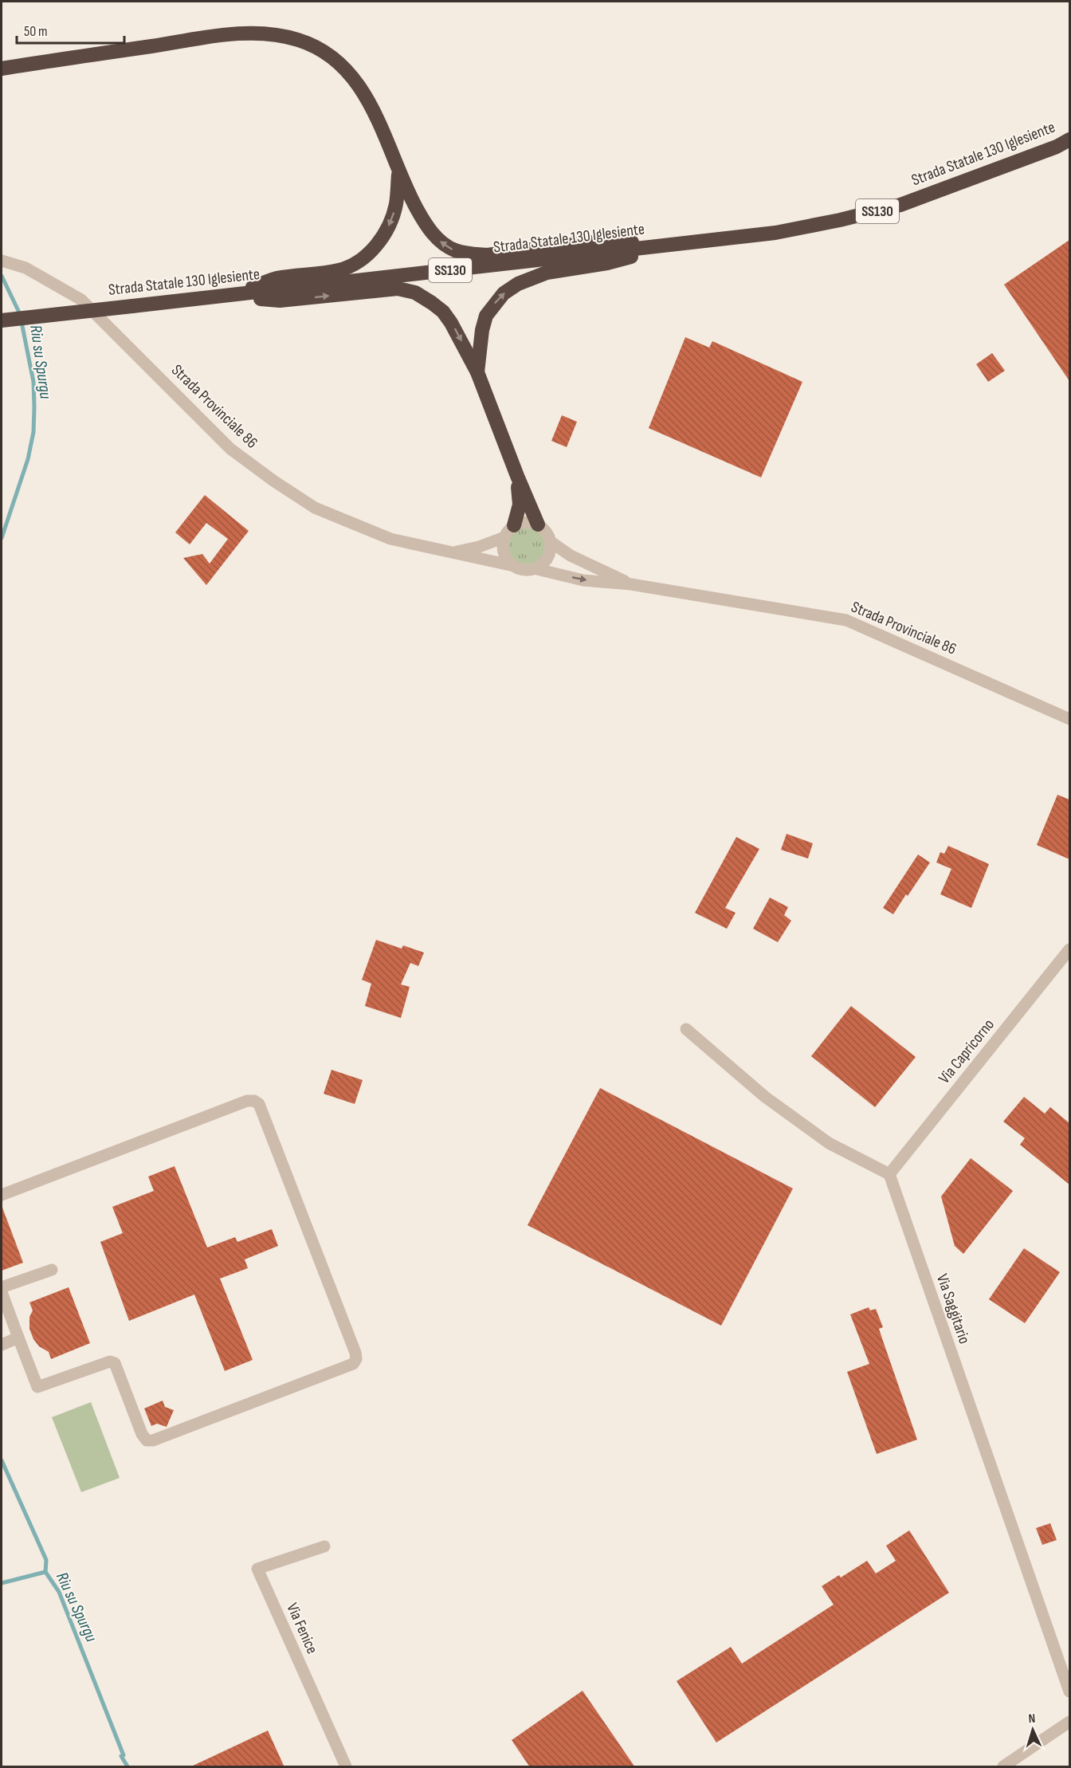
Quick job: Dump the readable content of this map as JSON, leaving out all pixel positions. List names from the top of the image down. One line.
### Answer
{"streets":{"highway":["Strada Statale 130 Iglesiente","SS130"],"street":["Strada Provinciale 86","Via Capricorno","Via Saggitario","Via Fenice"]},"crossings":[["Via Capricorno","Via Saggitario"]],"water":["Riu su Spurgu"],"scale_bar":"50 m","north":"top"}
